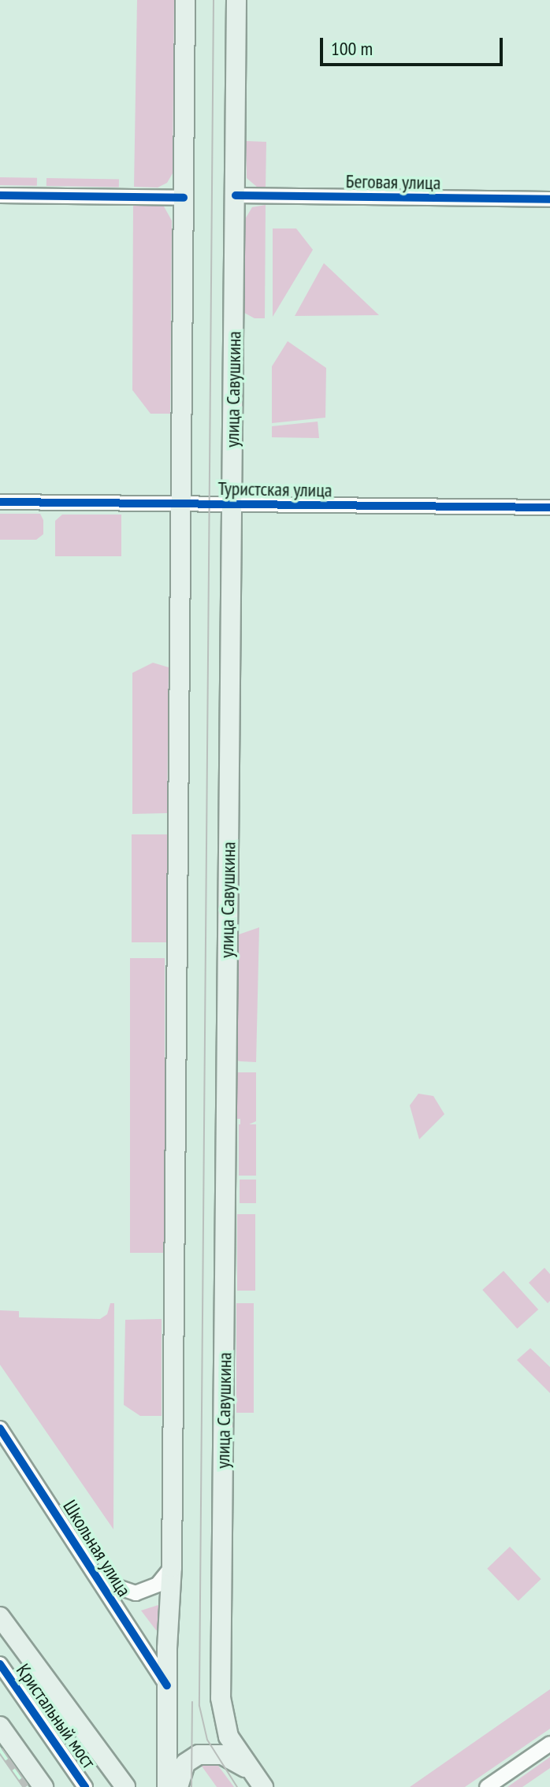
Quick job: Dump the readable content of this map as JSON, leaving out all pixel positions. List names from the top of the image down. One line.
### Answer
{"streets":{"main road":["улица Савушкина"],"street":["Беговая улица","Туристская улица","Школьная улица","Кристальный мост"]},"crossings":[["Беговая улица","улица Савушкина"],["улица Савушкина","Туристская улица"]],"scale_bar":"100 m"}
